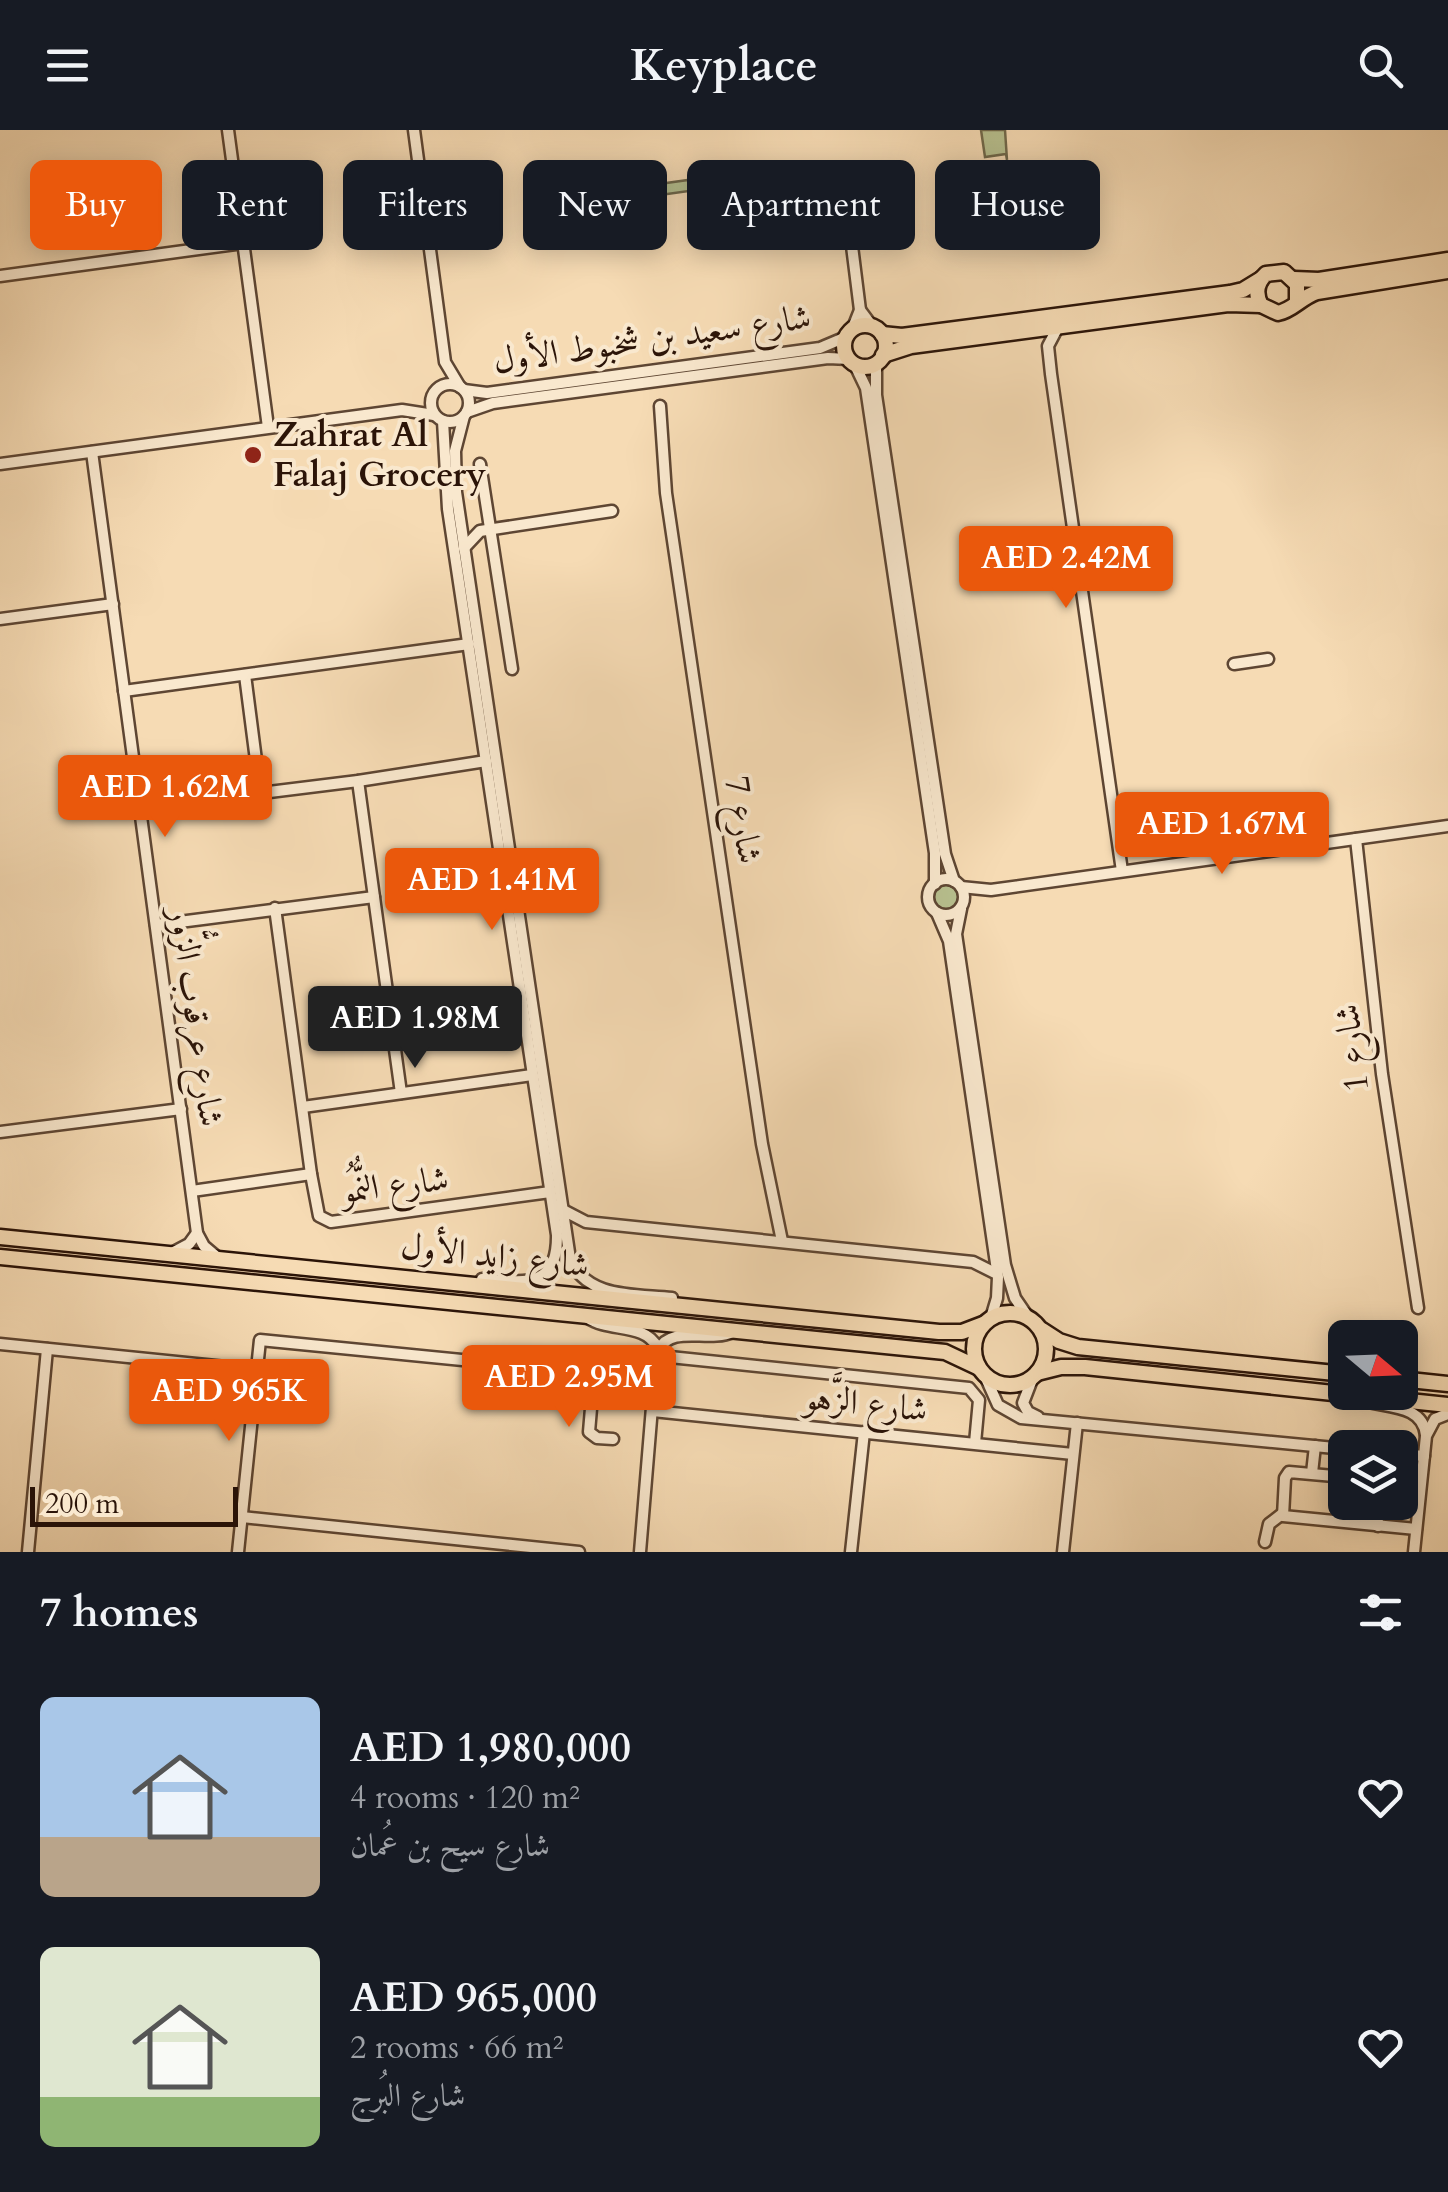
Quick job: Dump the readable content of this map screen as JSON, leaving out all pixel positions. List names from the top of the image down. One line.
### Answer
{"streets":{"main road":["شارع زايد الأول"],"street":["شارع سعيد بن شخبوط الأول","شارع 7","شارع عرقوب الزُّور","شارع 1","شارع النُّمُو","شارع الزَّهو"]},"places":["Zahrat Al Falaj Grocery"],"scale_bar":"200 m","north":"right","page":{"header":"Keyplace","chip":["Buy","Rent","Filters","New","Apartment","House"],"price":["AED 2.42M","AED 1.62M","AED 1.67M","AED 1.41M","AED 1.98M","AED 2.95M","AED 965K"],"scale":"200 m","heading":"7 homes","list":[{"name":"AED 1,980,000","note":"4 rooms · 120 m² · شارع سيح بن عُمان"},{"name":"AED 965,000","note":"2 rooms · 66 m² · شارع البُرج"}]}}
